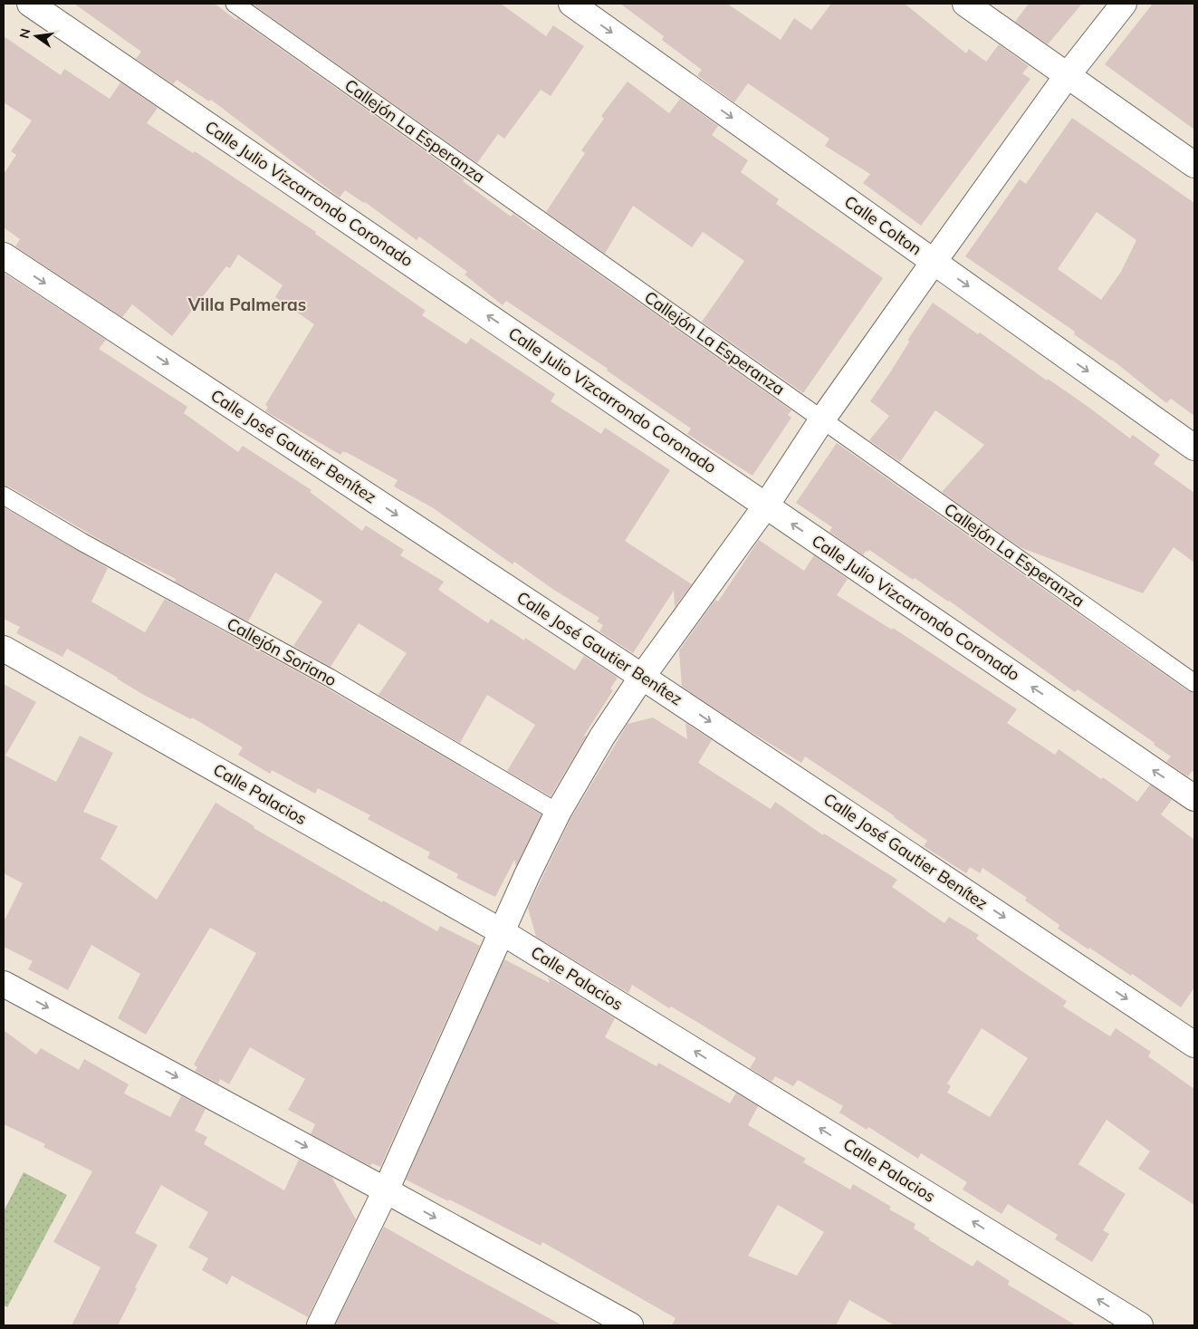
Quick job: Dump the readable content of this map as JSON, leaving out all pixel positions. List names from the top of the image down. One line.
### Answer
{"streets":{"street":["Calle Julio Vizcarrondo Coronado","Calle Colton","Calle José Gautier Benítez","Calle Palacios"],"lane":["Callejón La Esperanza","Callejón Soriano"]},"one_way":["Calle Julio Vizcarrondo Coronado","Calle Colton","Calle José Gautier Benítez","Calle Palacios"],"districts":["Villa Palmeras"],"north":"left"}
